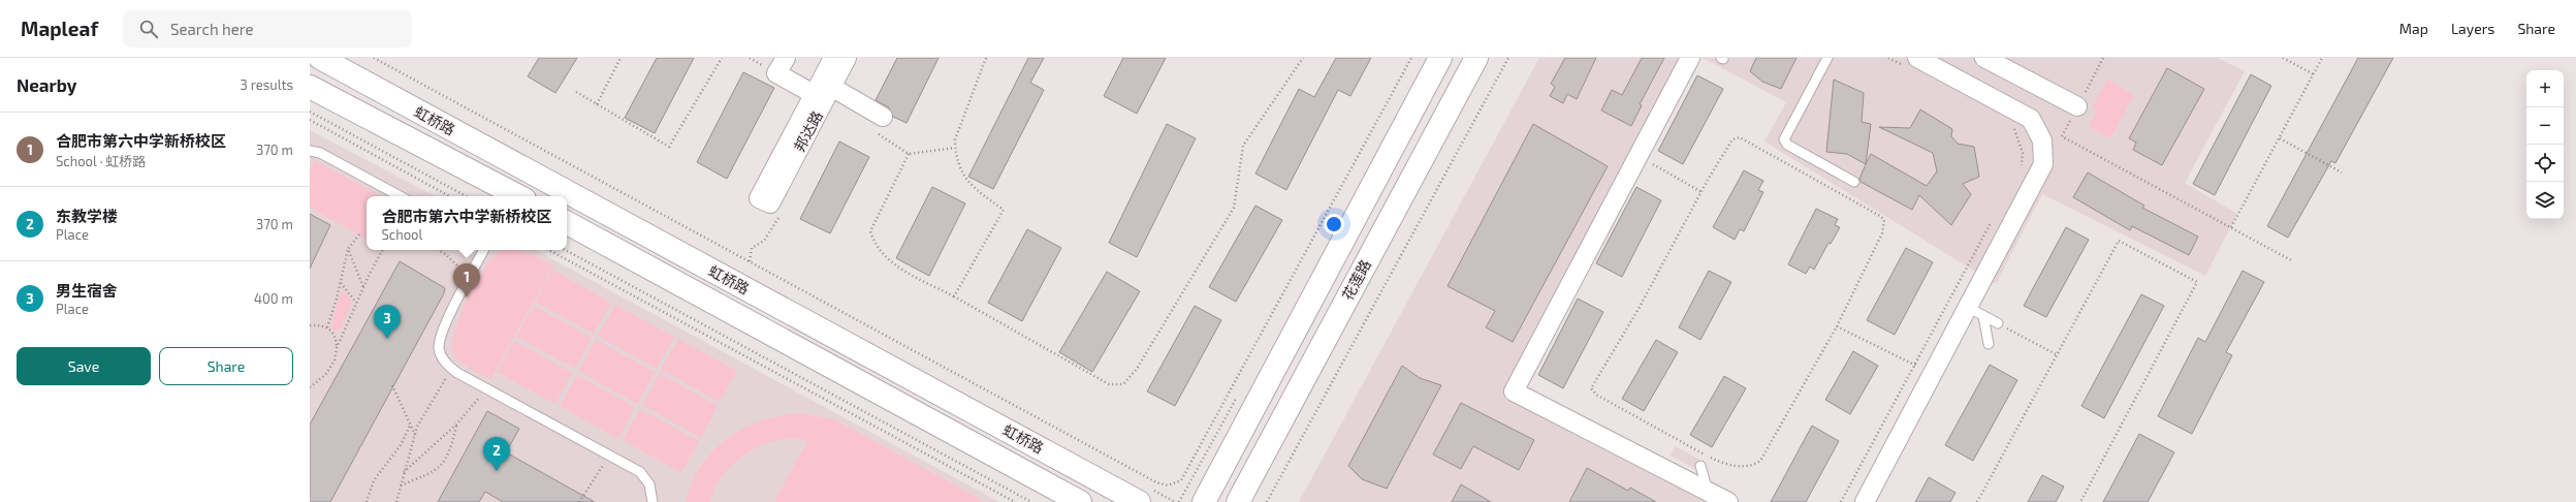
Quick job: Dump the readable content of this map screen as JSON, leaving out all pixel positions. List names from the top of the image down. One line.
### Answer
{"streets":{"main road":["虹桥路","花莲路"],"street":["邦达路"]},"page":{"header":"Mapleaf","search":"Search here","nav":["Map","Layers","Share"],"heading":["Nearby","3 results"],"map_buttons":["+","−"],"list":[{"mark":"1","name":"合肥市第六中学新桥校区","note":"School · 虹桥路","value":"370 m"},{"mark":"2","name":"东教学楼","note":"Place","value":"370 m"},{"mark":"3","name":"男生宿舍","note":"Place","value":"400 m"}],"popup":["合肥市第六中学新桥校区","School"],"pins":["1","3","2"],"buttons":["Save","Share"]}}
